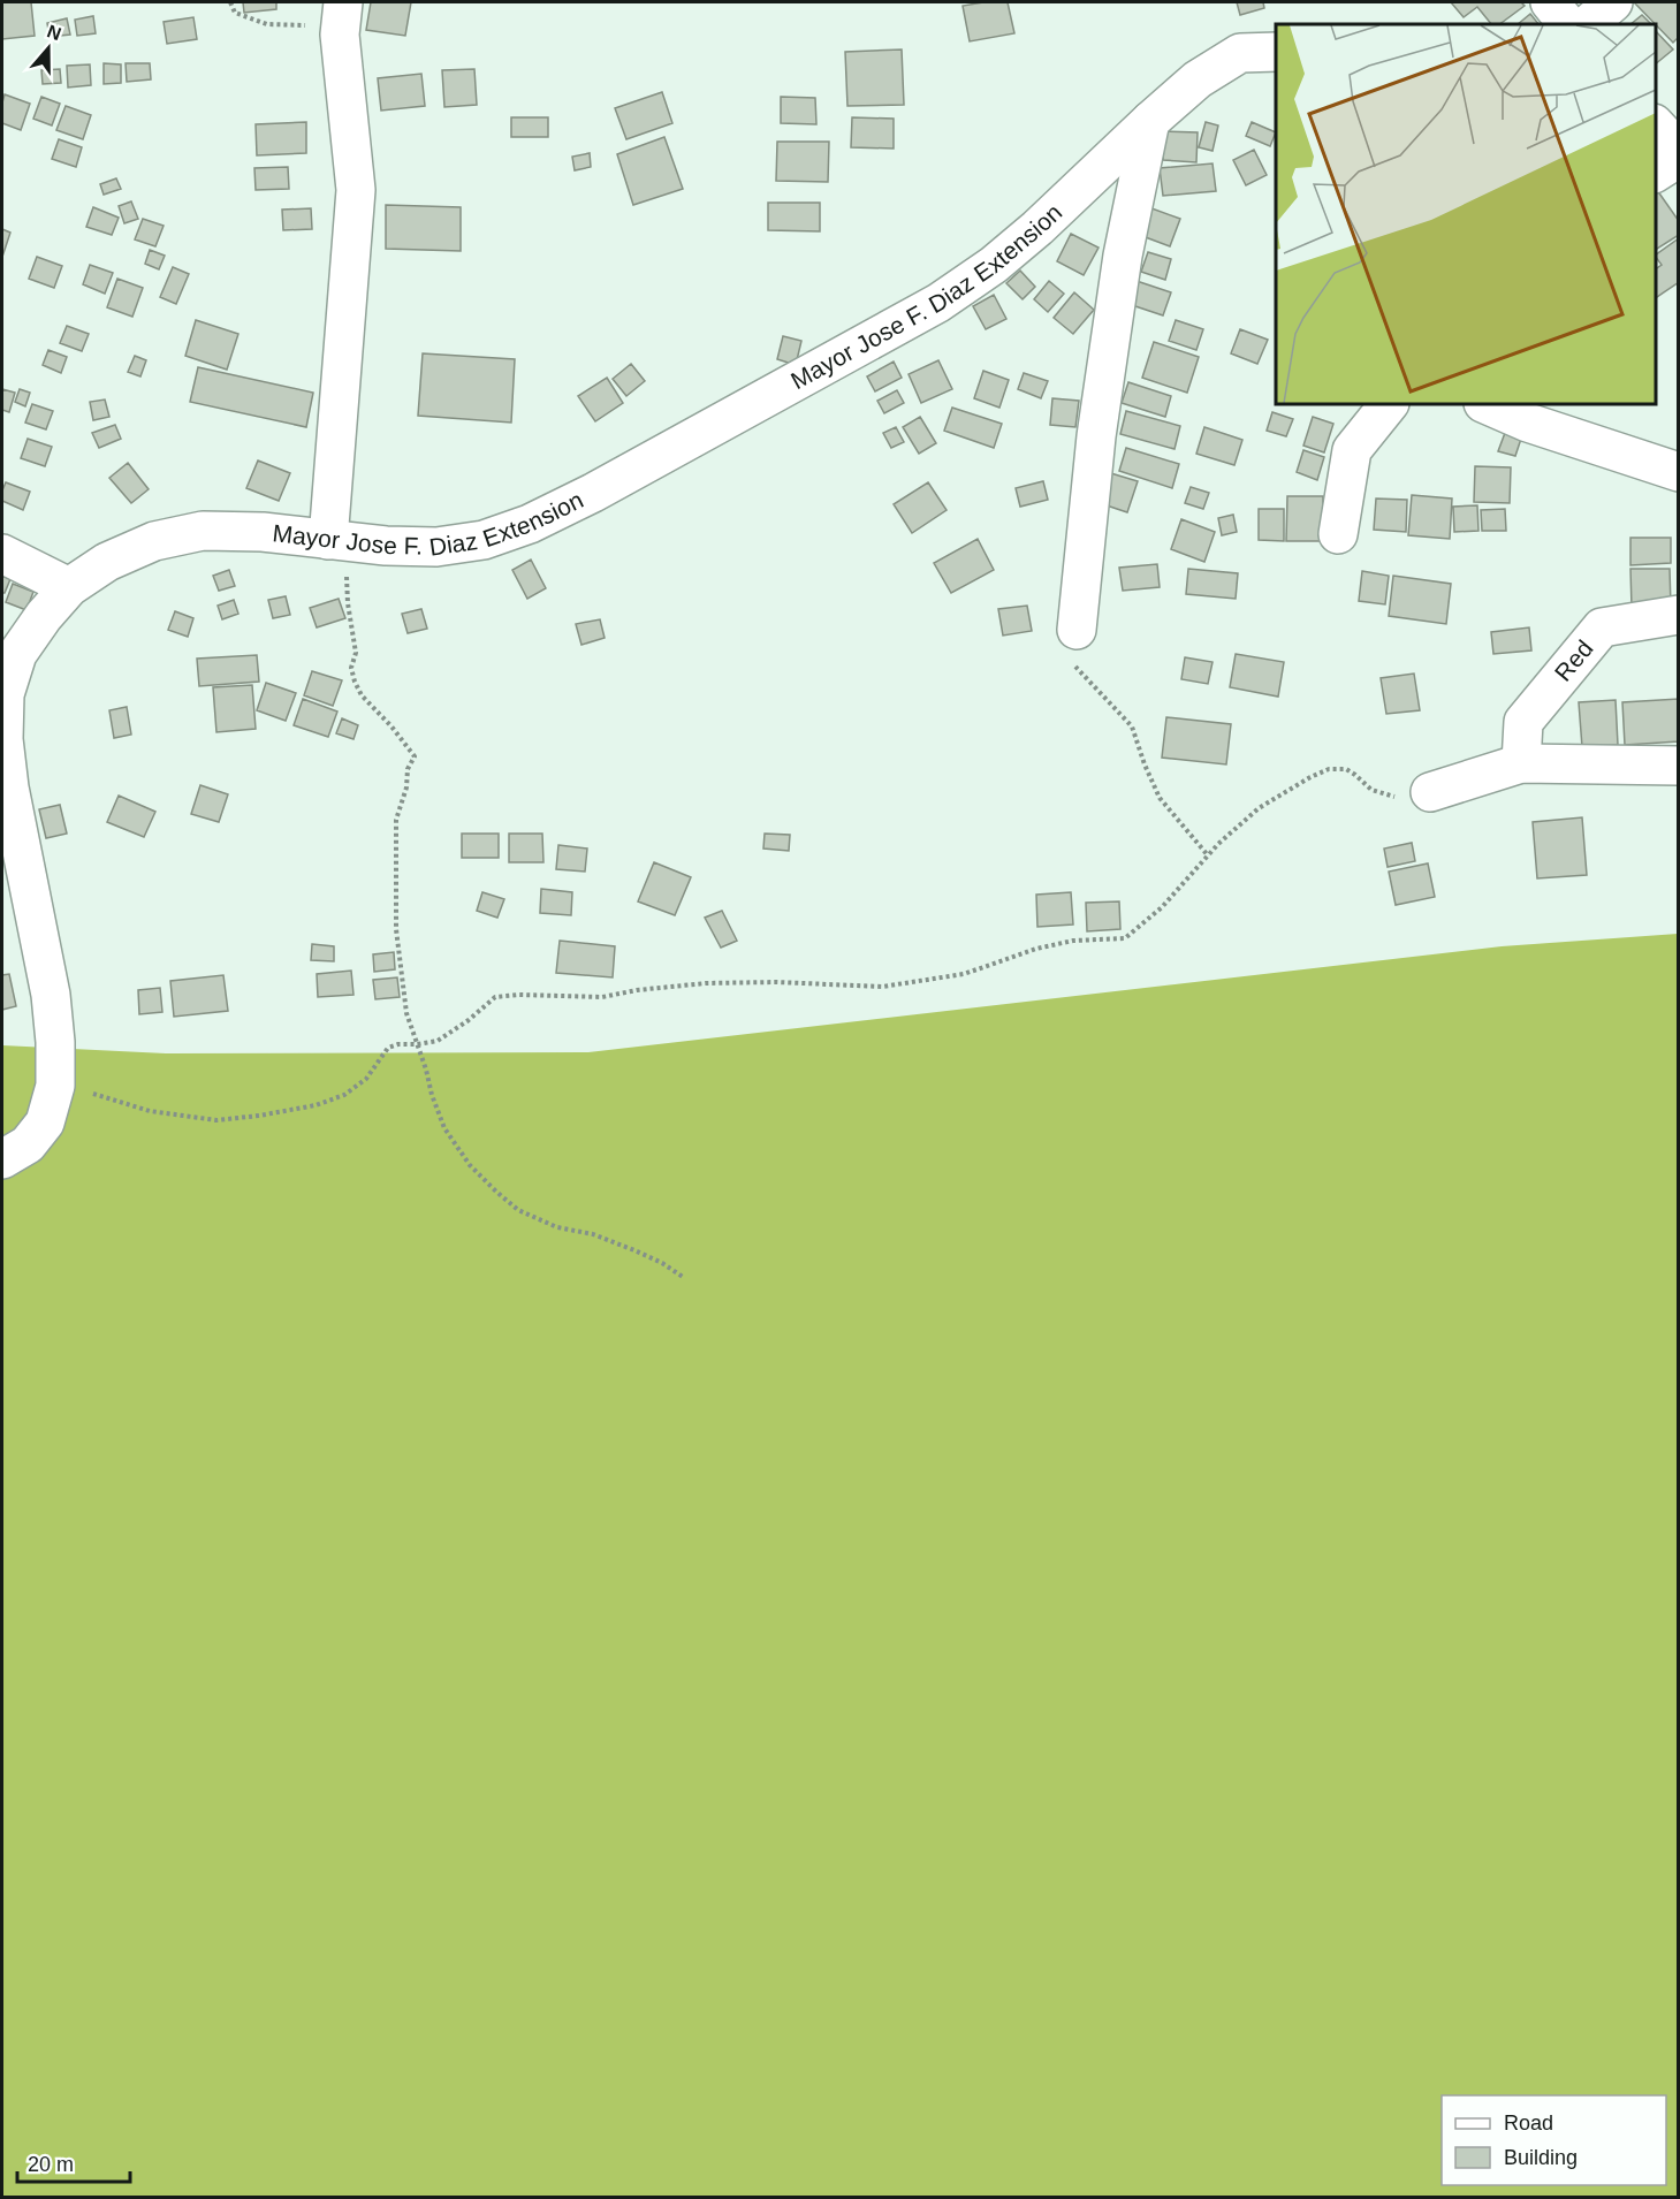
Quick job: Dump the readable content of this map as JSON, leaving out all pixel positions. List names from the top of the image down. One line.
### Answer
{"streets":{"street":["Mayor Jose F. Diaz Extension","Red"]},"legend":["Road","Building"],"scale_bar":"20 m","north":"top"}
